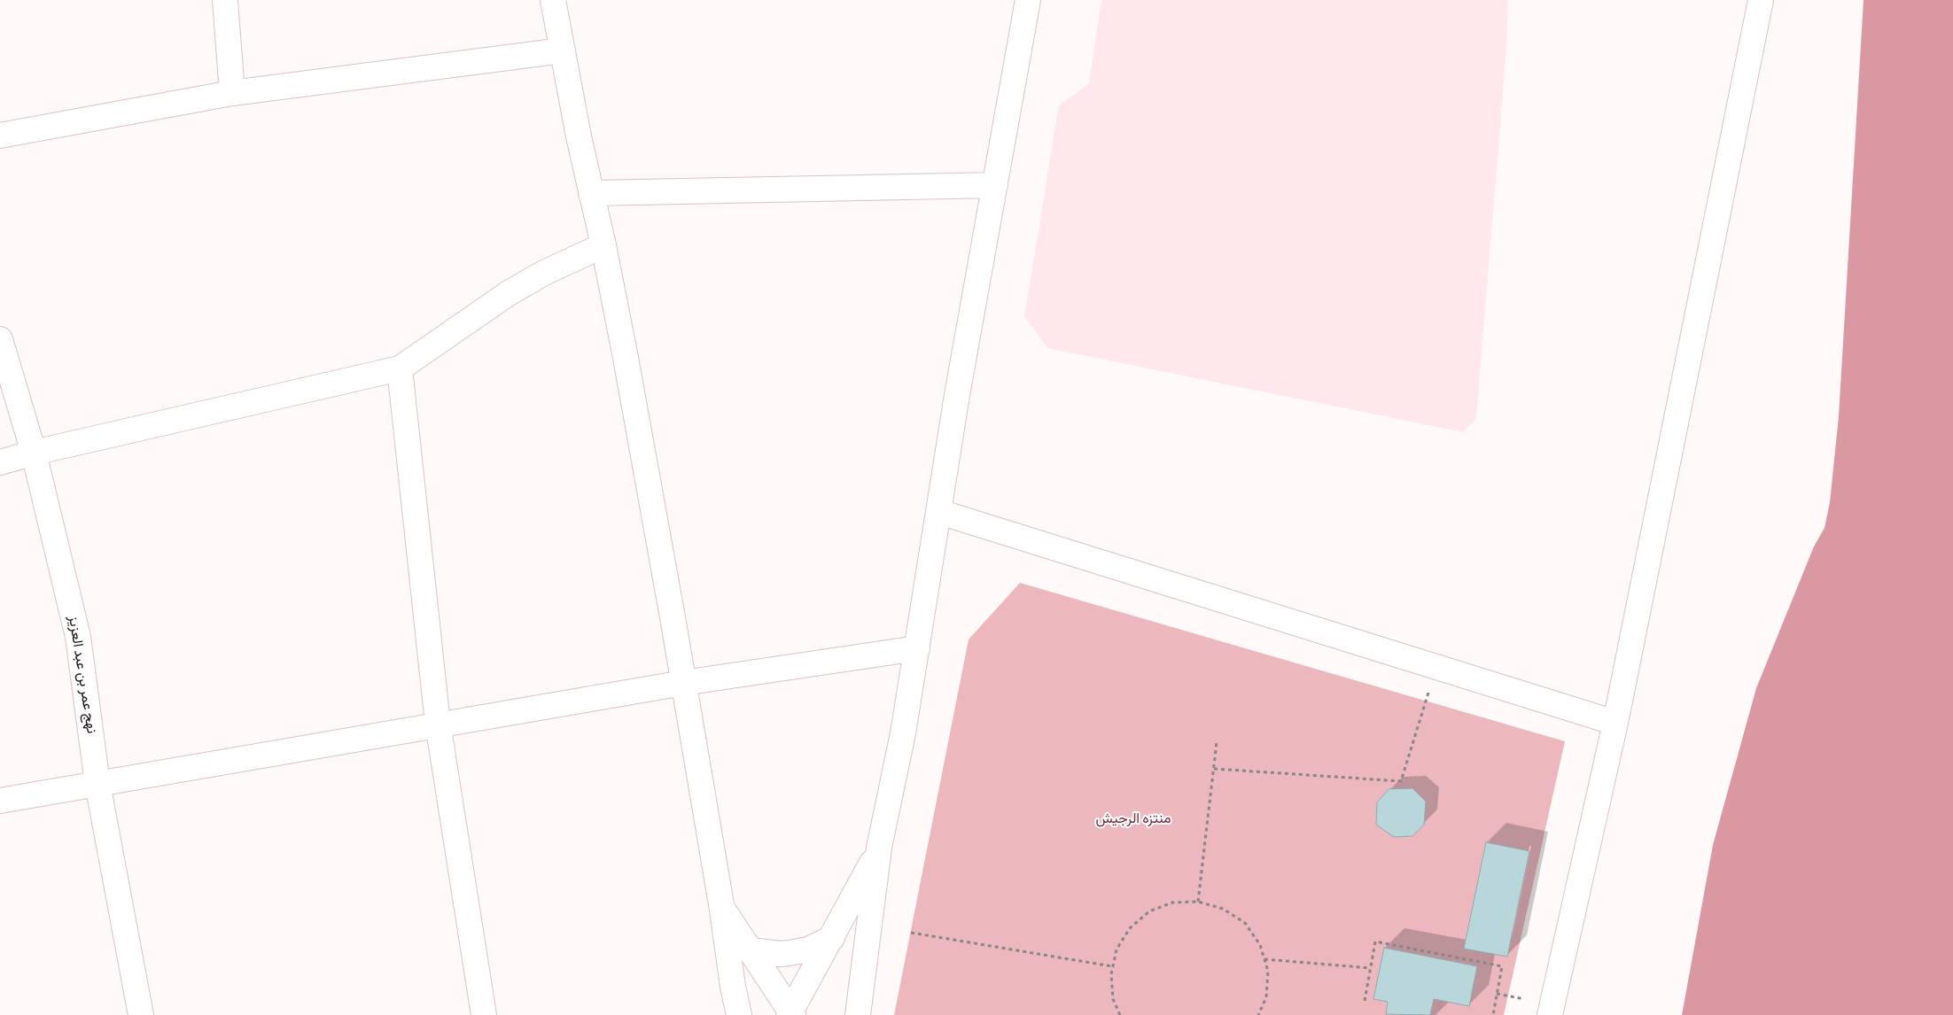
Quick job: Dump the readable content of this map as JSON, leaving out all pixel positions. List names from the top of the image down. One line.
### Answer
{"streets":{"street":["نهج عمر بن عبد العزيز"]},"parks":["منتزه الرجيش"]}
